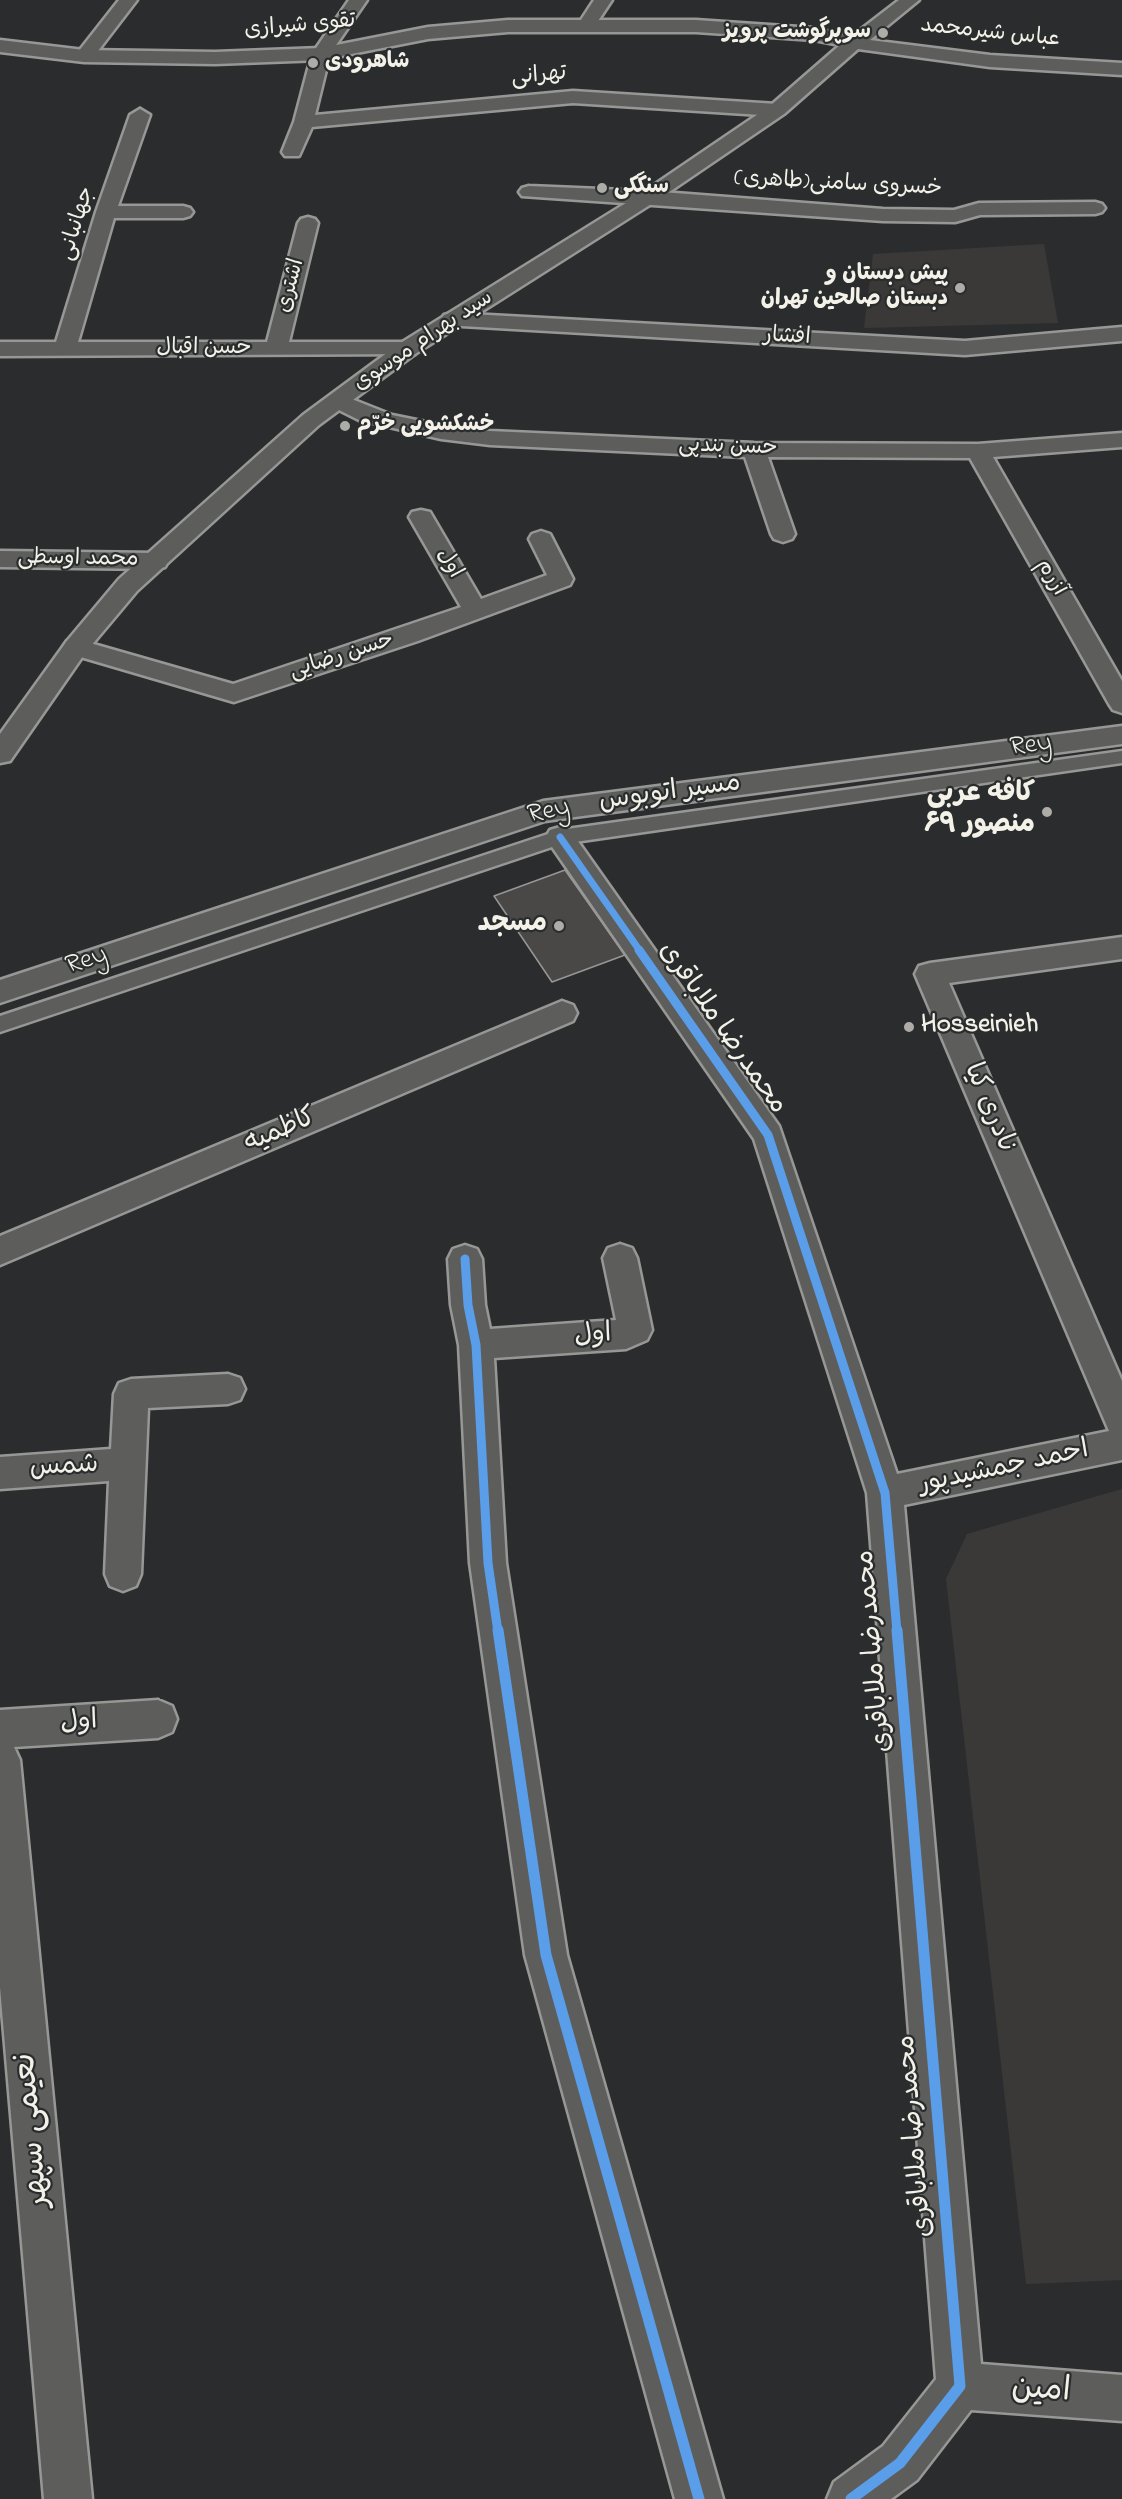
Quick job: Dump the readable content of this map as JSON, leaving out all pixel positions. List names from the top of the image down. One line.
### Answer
{"streets":{"street":["تقوی شیرازی","عباس شیرمحمد","تهرانی","خسروی سامنی(طاهری)","جهانبانی","اشتری","افشار","سید بهرام موسوی","حسن اقبال","حسن بندپی","محمد اوسطی","اول","آزرم","حسن رضایی","Rey","محمدرضا ملاباقری","نادری کیا","کاظمیه","شمس","احمد جمشیدپور","نعیمی سپهر","امین"],"lane":["مسیر اتوبوس"]},"crossings":[["تقوی شیرازی","عباس شیرمحمد"],["تقوی شیرازی","سید بهرام موسوی"],["عباس شیرمحمد","سید بهرام موسوی"],["تهرانی","سید بهرام موسوی"],["خسروی سامنی(طاهری)","سید بهرام موسوی"],["جهانبانی","حسن اقبال"],["اشتری","حسن اقبال"],["افشار","سید بهرام موسوی"],["سید بهرام موسوی","حسن اقبال"],["سید بهرام موسوی","حسن بندپی"],["سید بهرام موسوی","محمد اوسطی"],["سید بهرام موسوی","حسن رضایی"],["حسن بندپی","آزرم"],["اول","حسن رضایی"],["مسیر اتوبوس","محمدرضا ملاباقری"],["محمدرضا ملاباقری","احمد جمشیدپور"],["محمدرضا ملاباقری","امین"]],"places":["سوپرگوشت پرویز","شاهرودی","سنگکی","پیش دبستان و دبستان صالحین تهران","خشکشویی خرّم","کافه عربی منصور ۶۹","مسجد","Hosseinieh"]}
